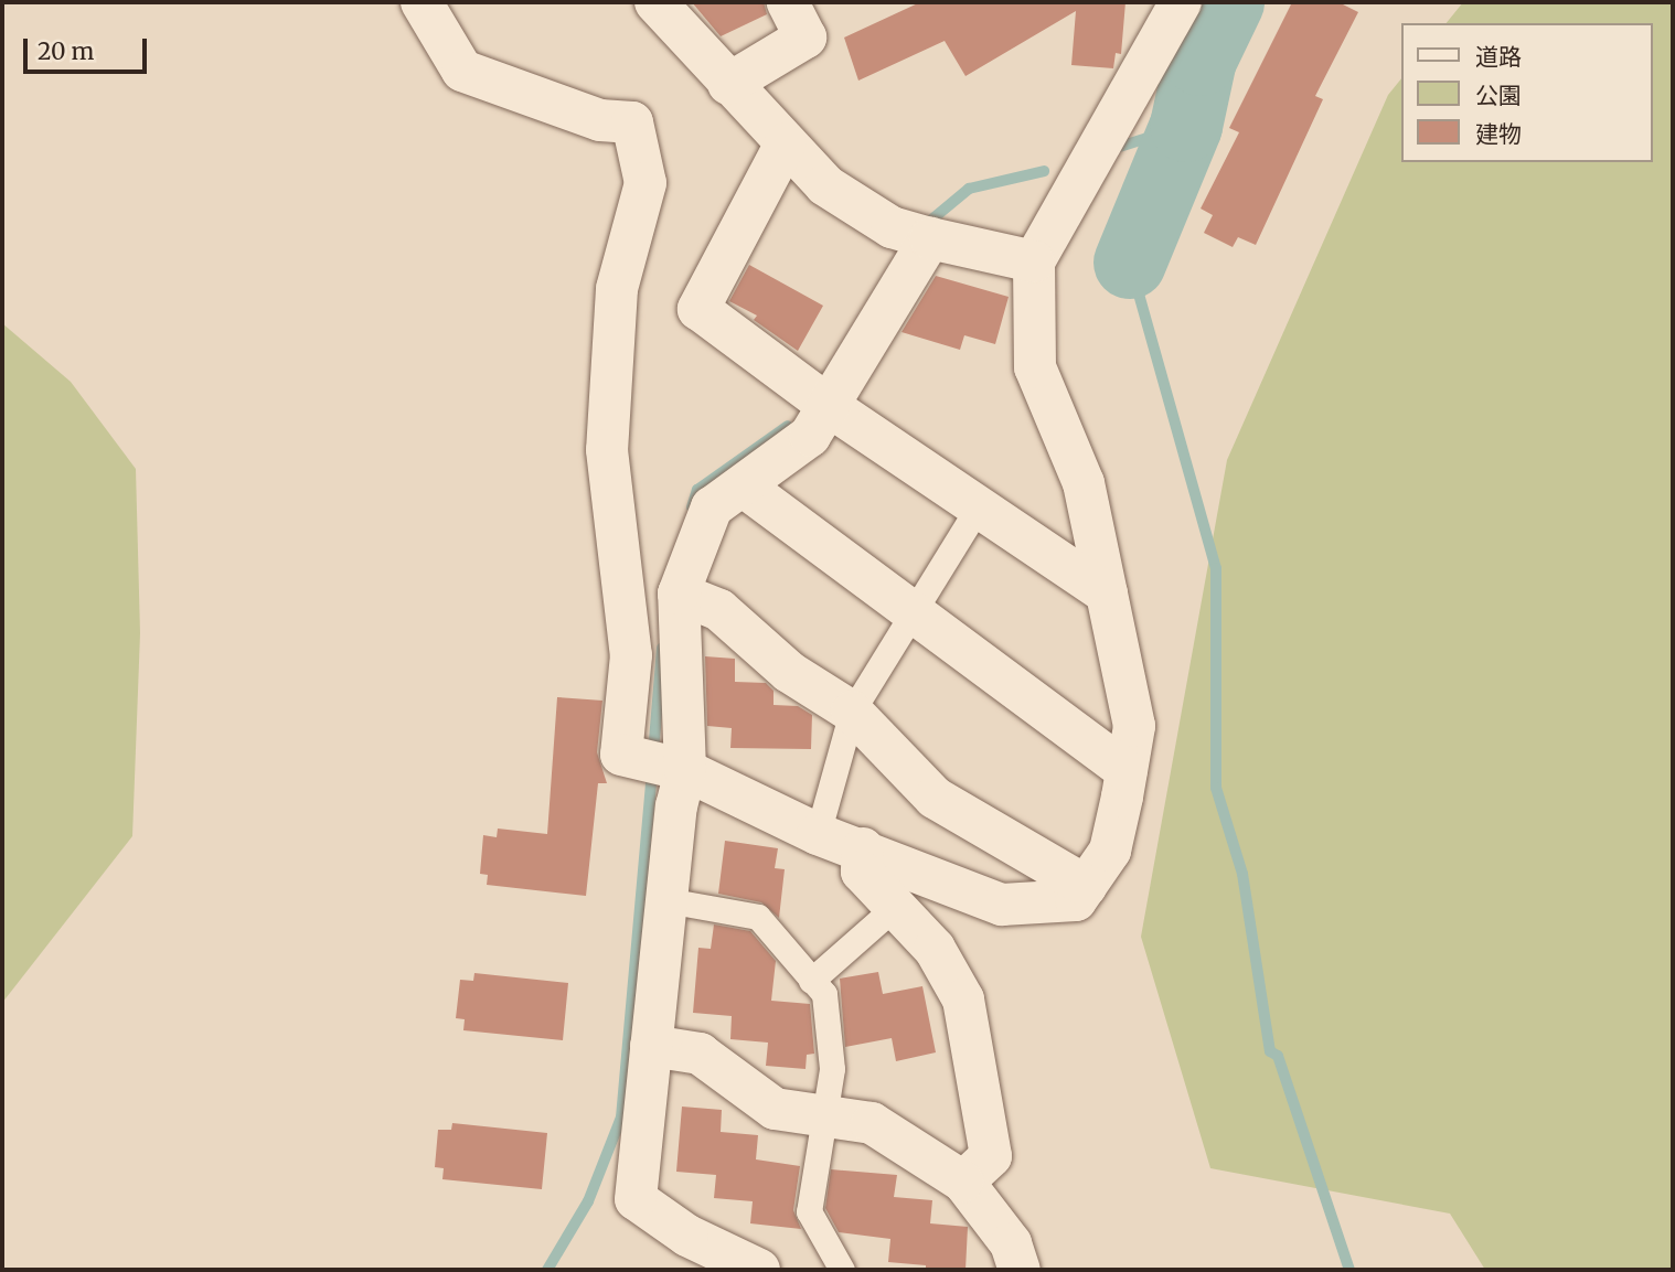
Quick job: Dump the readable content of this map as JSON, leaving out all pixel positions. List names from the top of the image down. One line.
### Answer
{"legend":["道路","公園","建物"],"scale_bar":"20 m"}
